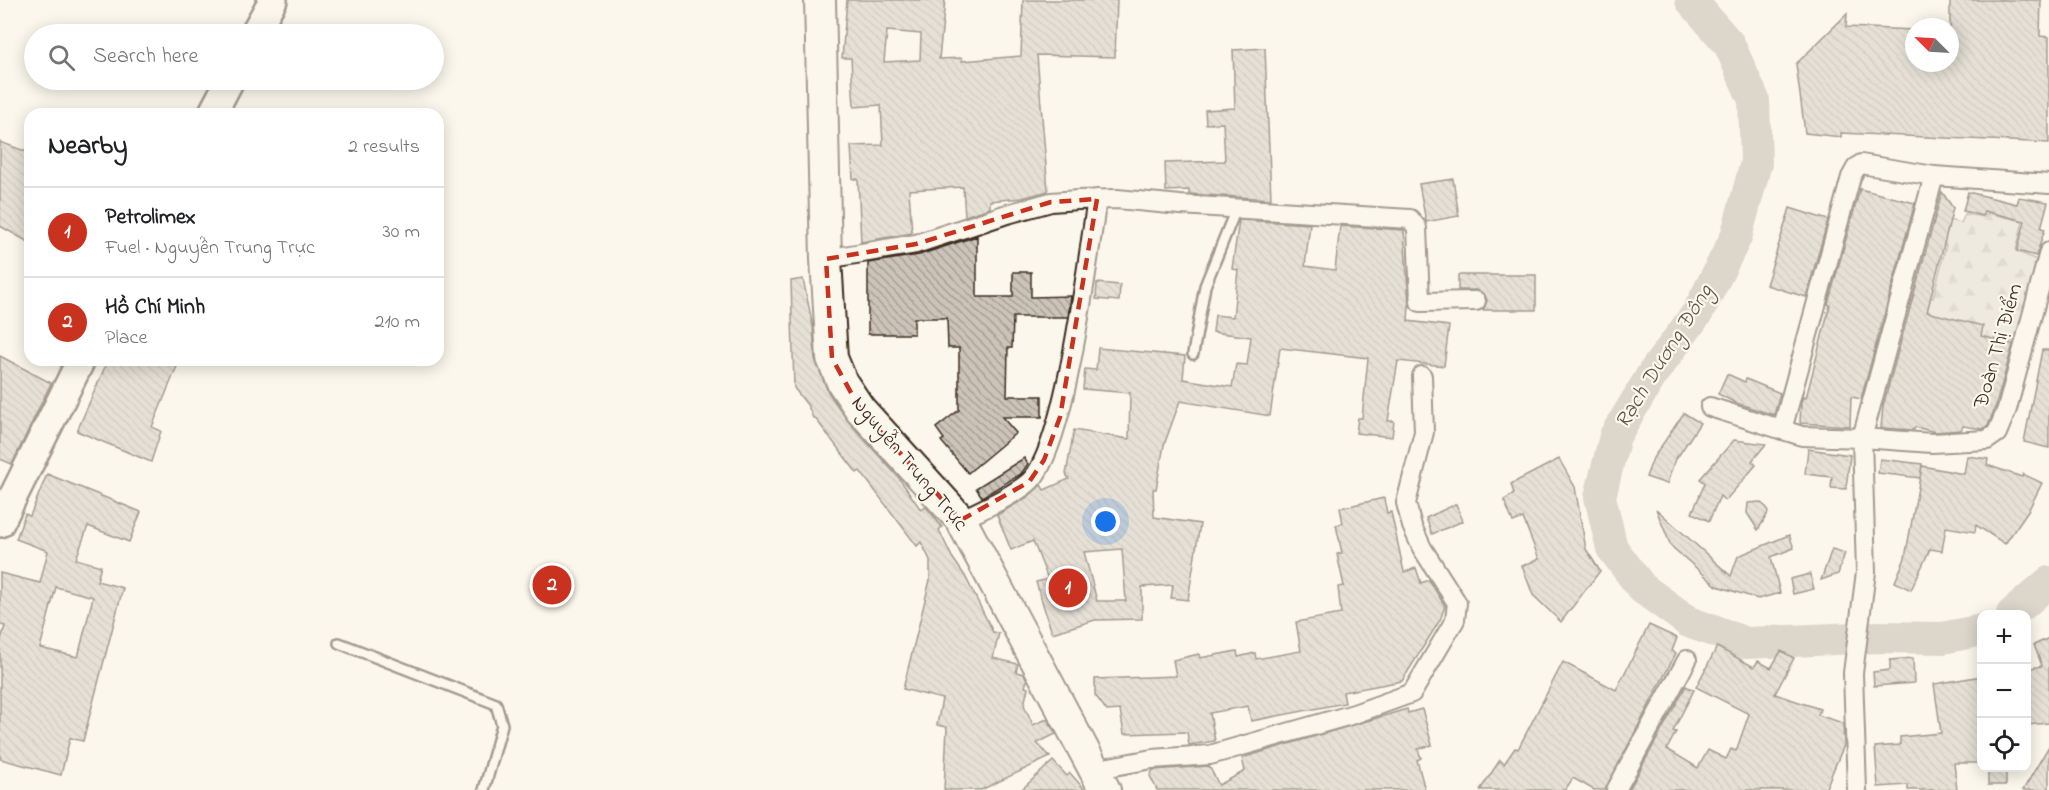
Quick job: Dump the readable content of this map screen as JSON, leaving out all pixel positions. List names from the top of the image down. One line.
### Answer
{"streets":{"main road":["Nguyễn Trung Trực"],"street":["Đoàn Thị Điểm"]},"water":["Rạch Dương Đông"],"north":"top left","page":{"search":"Search here","heading":["Nearby","2 results"],"list":[{"mark":"1","name":"Petrolimex","note":"Fuel · Nguyễn Trung Trực","value":"30 m"},{"mark":"2","name":"Hồ Chí Minh","note":"Place","value":"210 m"}],"pins":["2","1"],"map_buttons":["+","−"]}}
